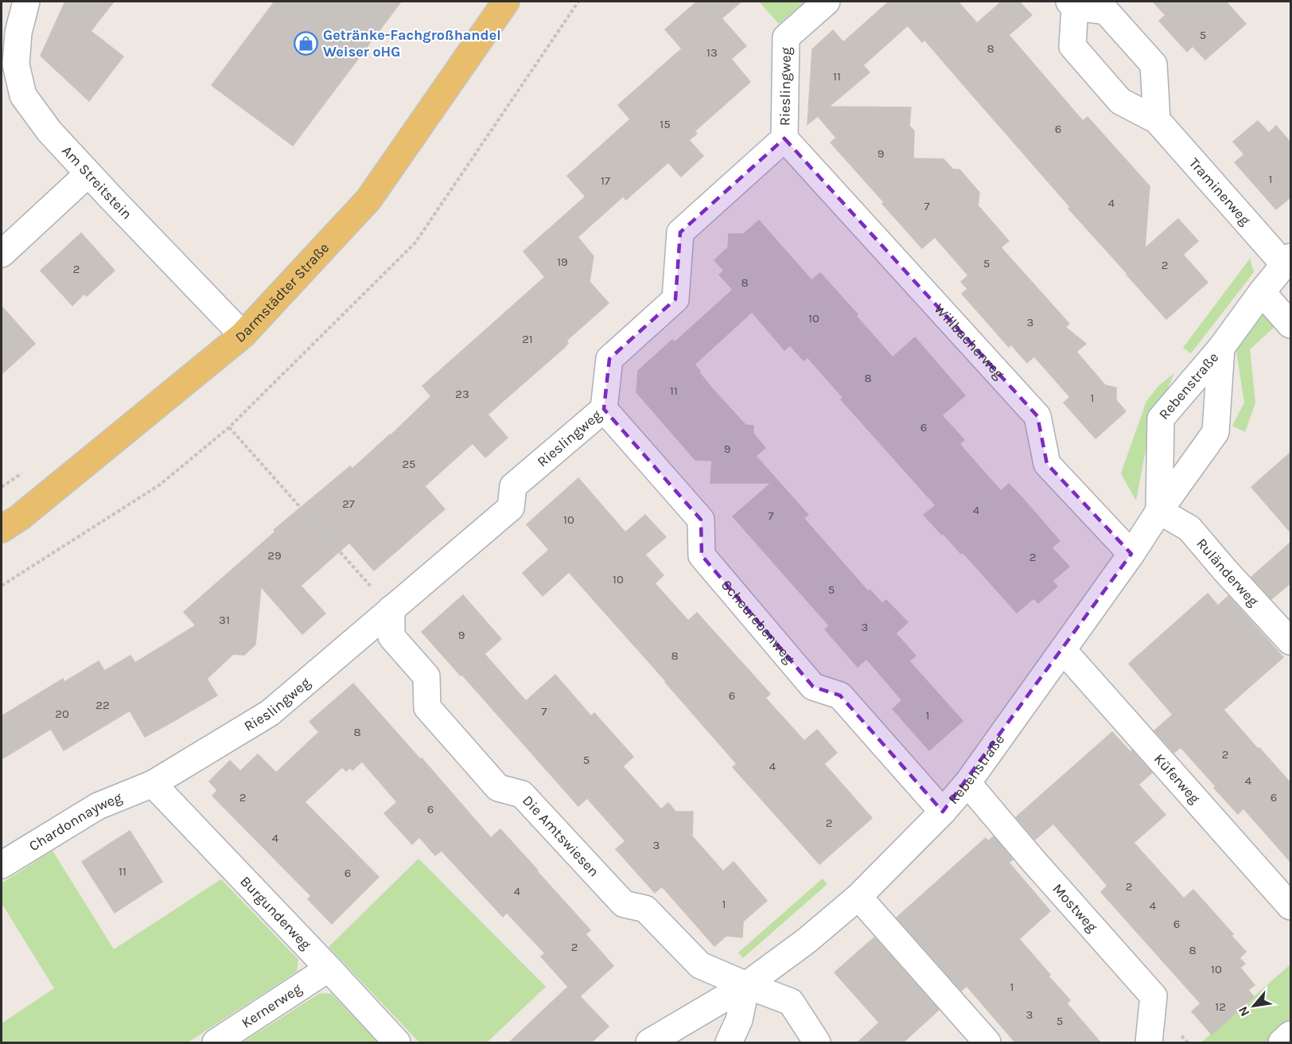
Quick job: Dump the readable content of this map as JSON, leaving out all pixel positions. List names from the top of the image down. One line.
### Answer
{"streets":{"main road":["Darmstädter Straße"],"street":["Rieslingweg","Am Streitstein","Traminerweg","Willbacherweg","Rebenstraße","Ruländerweg","Scheurebenweg","Küferweg","Chardonnayweg","Die Amtswiesen","Mostweg","Burgunderweg","Kernerweg"]},"crossings":[["Rieslingweg","Willbacherweg"],["Rieslingweg","Scheurebenweg"],["Rieslingweg","Chardonnayweg"],["Rieslingweg","Die Amtswiesen"],["Rieslingweg","Burgunderweg"],["Am Streitstein","Darmstädter Straße"],["Traminerweg","Rebenstraße"],["Willbacherweg","Rebenstraße"],["Rebenstraße","Ruländerweg"],["Rebenstraße","Scheurebenweg"],["Rebenstraße","Küferweg"],["Rebenstraße","Die Amtswiesen"],["Rebenstraße","Mostweg"],["Chardonnayweg","Burgunderweg"],["Burgunderweg","Kernerweg"]],"places":{"shop":["Getränke-Fachgroßhandel Weiser oHG"]},"house_numbers":["5","8","13","11","15","6","9","1","17","4","7","19","5","2","2","8","10","3","21","8","11","23","1","6","9","25","27","4","7","10","29","2","10","5","31","3","9","8","6","22","7","20","1","8","2","5","4","4","2","6","6","2","4","3","11","6","2","4","1","4","6","2","8","10","1","12","3","5"],"north":"bottom left"}
